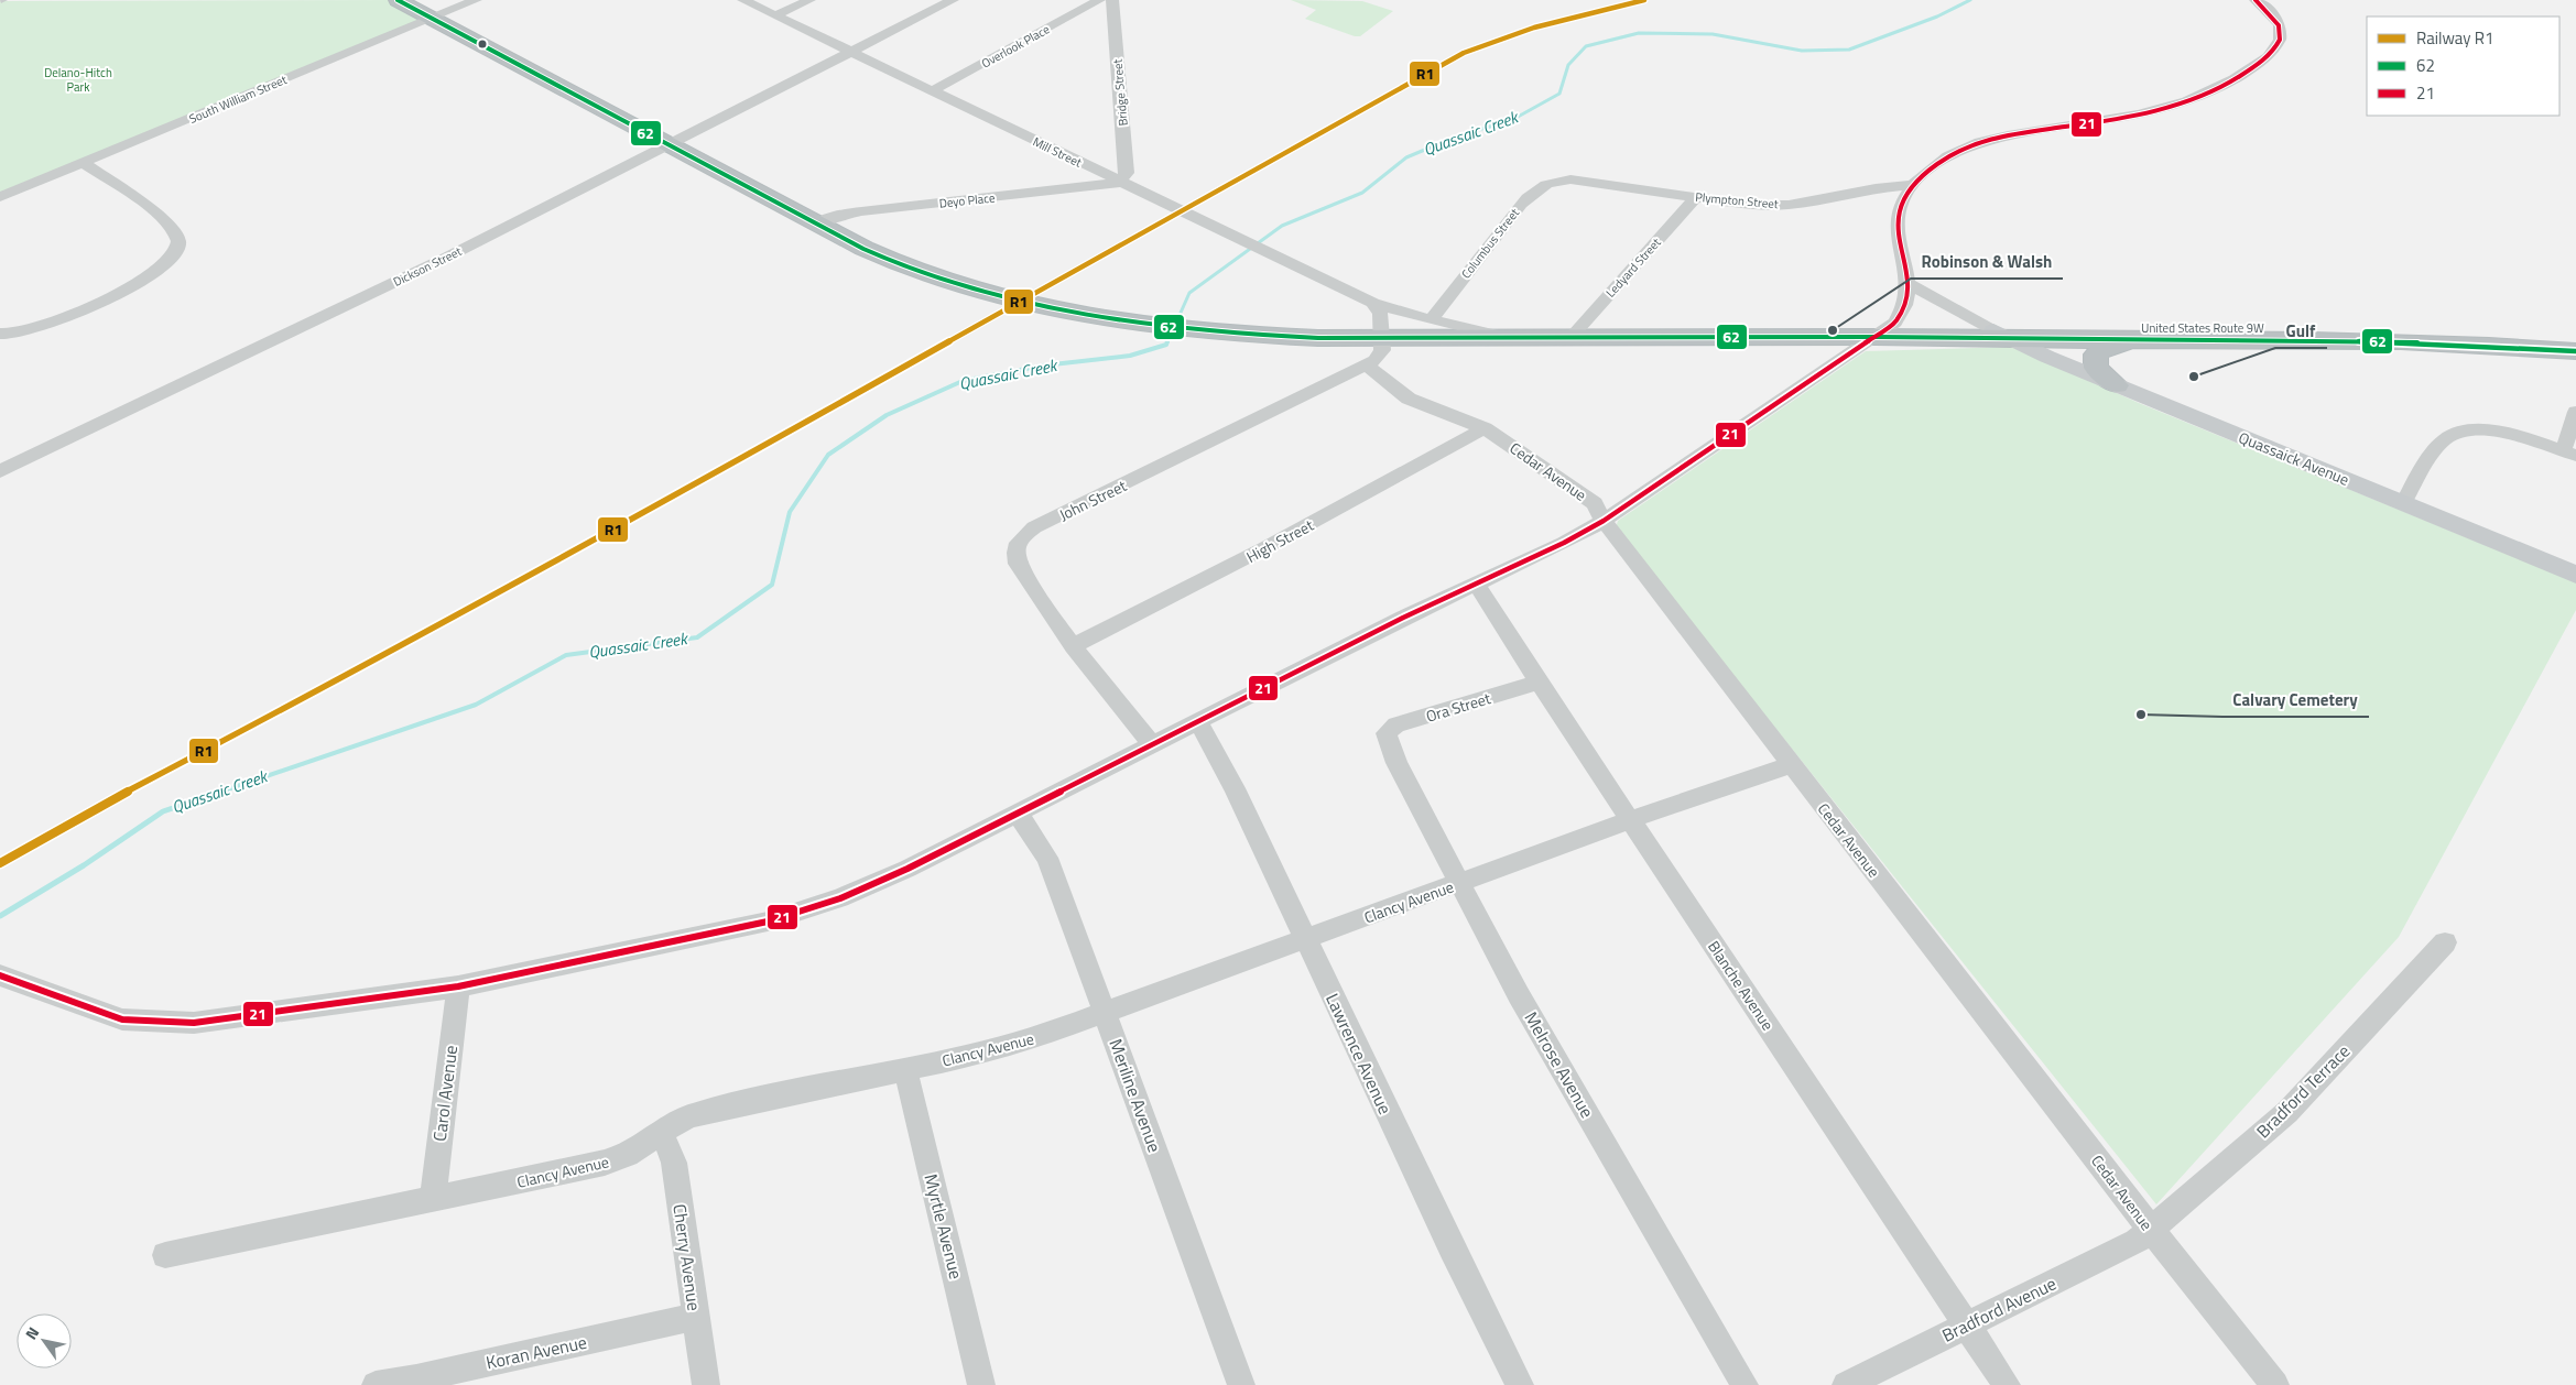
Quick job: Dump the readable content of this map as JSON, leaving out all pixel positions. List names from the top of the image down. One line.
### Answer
{"streets":{"highway":["United States Route 9W","Quassaick Avenue"],"street":["Overlook Place","Bridge Street","South William Street","Mill Street","Deyo Place","Plympton Street","Columbus Street","Dickson Street","Ledyard Street","Cedar Avenue","John Street","High Street","Ora Street","Clancy Avenue","Blanche Avenue","Lawrence Avenue","Melrose Avenue","Bradford Terrace","Carol Avenue","Meriline Avenue","Myrtle Avenue","Cherry Avenue","Bradford Avenue","Koran Avenue"]},"crossings":[["Overlook Place","Mill Street"],["Bridge Street","Mill Street"],["Bridge Street","Deyo Place"],["South William Street","Quassaick Avenue"],["Mill Street","Deyo Place"],["Mill Street","Dickson Street"],["Deyo Place","Quassaick Avenue"],["Plympton Street","Columbus Street"],["Plympton Street","Ledyard Street"],["Dickson Street","Quassaick Avenue"],["Ledyard Street","Quassaick Avenue"],["United States Route 9W","Quassaick Avenue"],["Quassaick Avenue","John Street"],["Cedar Avenue","John Street"],["Cedar Avenue","High Street"],["Cedar Avenue","Clancy Avenue"],["Cedar Avenue","Bradford Terrace"],["Cedar Avenue","Bradford Avenue"],["John Street","High Street"],["Ora Street","Blanche Avenue"],["Ora Street","Melrose Avenue"],["Clancy Avenue","Blanche Avenue"],["Clancy Avenue","Lawrence Avenue"],["Clancy Avenue","Melrose Avenue"],["Clancy Avenue","Carol Avenue"],["Clancy Avenue","Meriline Avenue"],["Clancy Avenue","Myrtle Avenue"],["Clancy Avenue","Cherry Avenue"],["Blanche Avenue","Bradford Avenue"],["Bradford Terrace","Bradford Avenue"],["Cherry Avenue","Koran Avenue"]],"water":["Quassaic Creek"],"parks":["Delano-Hitch Park"],"places":["Robinson & Walsh","Gulf","Calvary Cemetery"],"lines":["rail line R1","transit line 62","transit line 21"],"legend":["Railway R1","62","21"],"north":"top left"}
